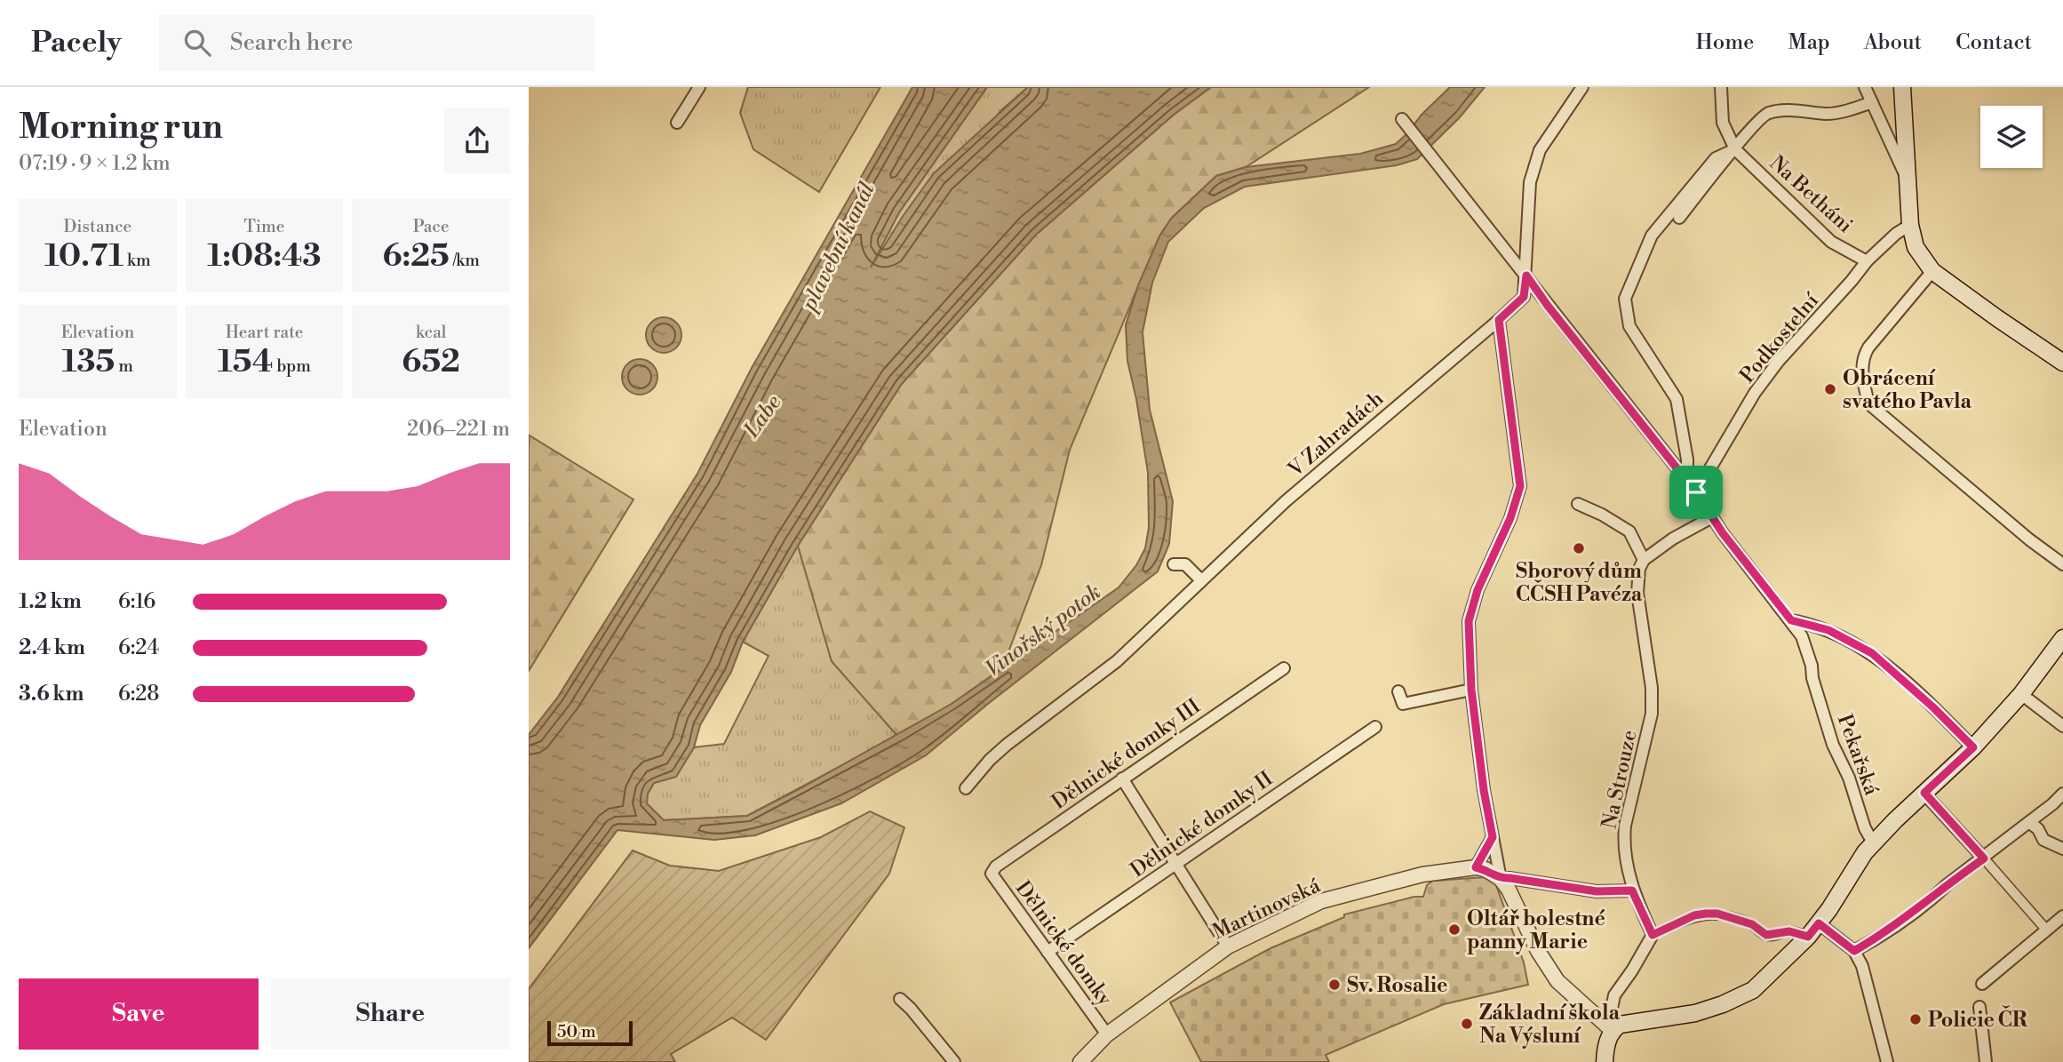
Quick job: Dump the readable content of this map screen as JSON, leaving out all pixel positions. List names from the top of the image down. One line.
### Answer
{"streets":{"street":["Na Betháni","Podkostelní","V Zahradách","Dělnické domky III","Pekařská","Na Strouze","Dělnické domky II","Martinovská","Dělnické domky"]},"crossings":[["Na Betháni","Podkostelní"],["Podkostelní","Pekařská"],["V Zahradách","Pekařská"],["Dělnické domky III","Dělnické domky"],["Dělnické domky II","Dělnické domky"],["Martinovská","Dělnické domky"]],"water":["plavební kanál","Labe","Vinořský potok"],"places":["Obrácení svatého Pavla","Sborový dům CČSH Pavéza","Oltář bolestné panny Marie","Sv. Rosalie","Policie ČR","Základní škola Na Výsluní"],"scale_bar":"50 m","page":{"header":"Pacely","search":"Search here","nav":["Home","Map","About","Contact"],"heading":["Morning run","07:19 · 9 × 1.2 km"],"stats":[["Distance","10.71 km"],["Time","1:08:43"],["Pace","6:25 /km"],["Elevation","135 m"],["Heart rate","154 bpm"],["kcal","652"]],"chart":["Elevation","206–221 m"],"list":[{"name":"1.2 km","note":"6:16"},{"name":"2.4 km","note":"6:24"},{"name":"3.6 km","note":"6:28"}],"buttons":["Save","Share"],"scale":"50 m"}}
